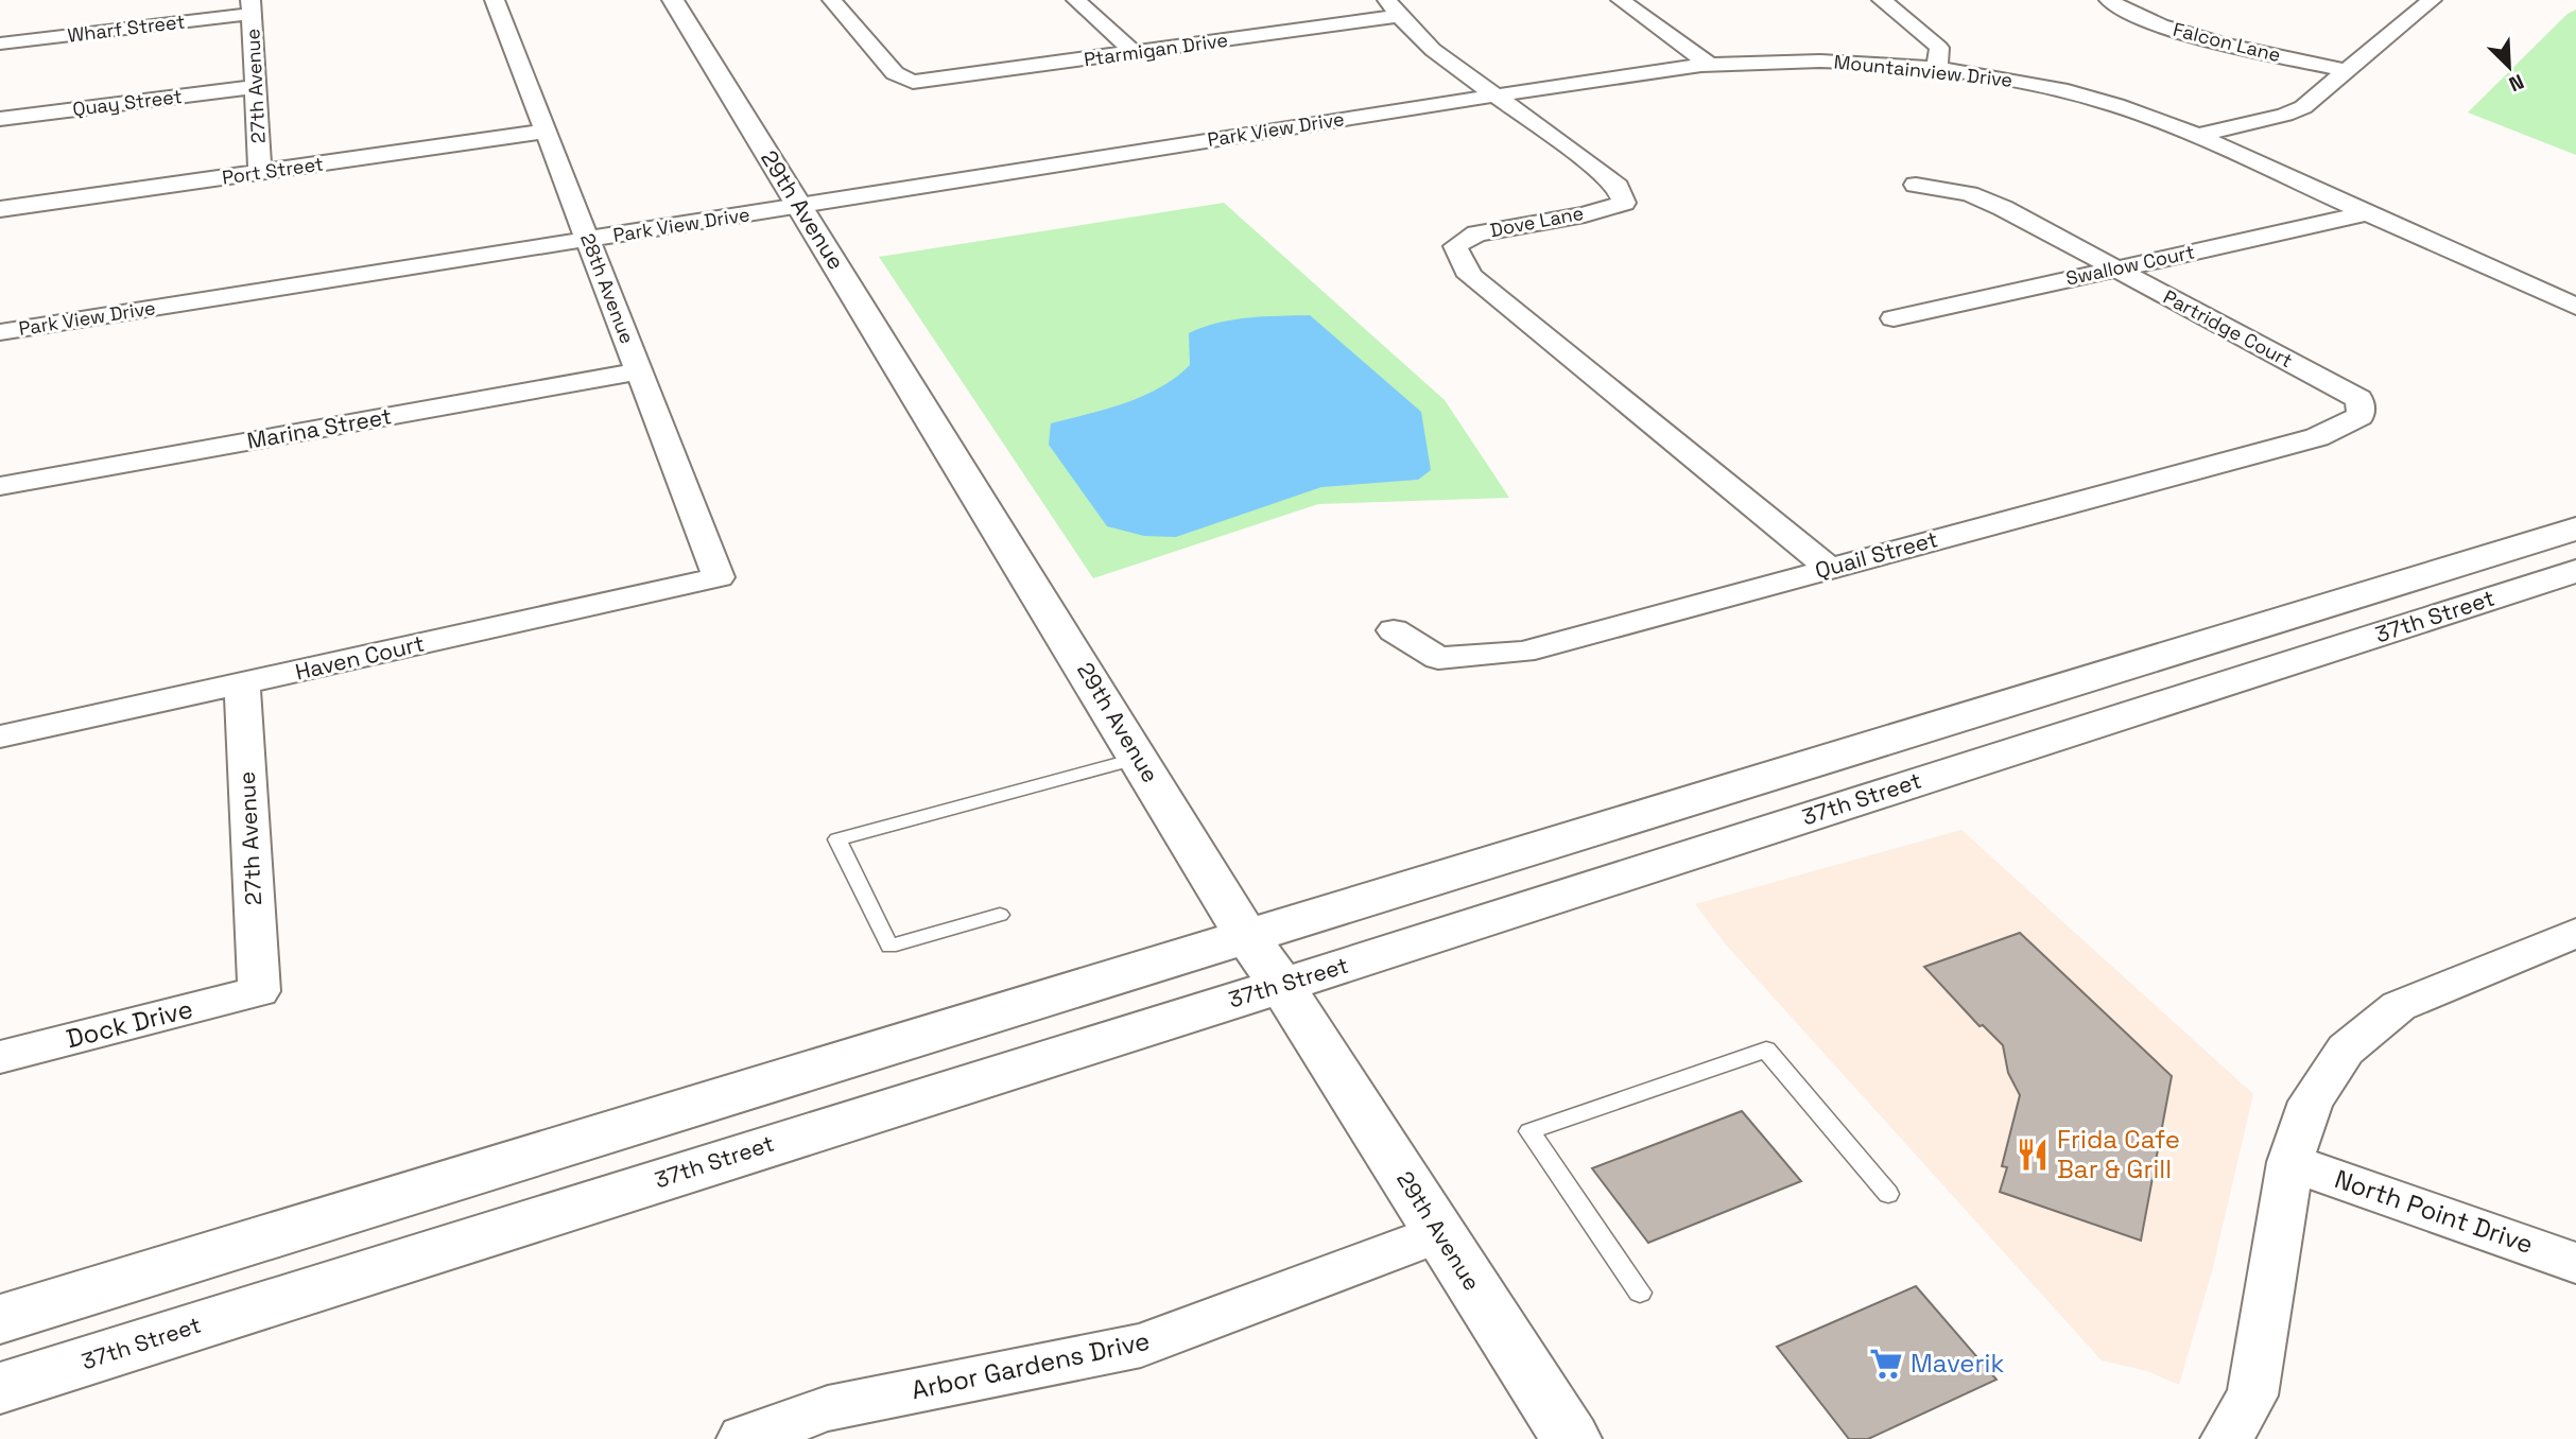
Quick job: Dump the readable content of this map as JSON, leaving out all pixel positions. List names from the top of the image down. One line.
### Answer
{"streets":{"main road":["29th Avenue","37th Street"],"street":["Wharf Street","Falcon Lane","Ptarmigan Drive","Mountainview Drive","27th Avenue","Quay Street","Park View Drive","Port Street","Dove Lane","Swallow Court","28th Avenue","Partridge Court","Marina Street","Quail Street","Haven Court","Dock Drive","North Point Drive","Arbor Gardens Drive"]},"crossings":[["Wharf Street","27th Avenue"],["Ptarmigan Drive","Dove Lane"],["Mountainview Drive","Park View Drive"],["Mountainview Drive","Dove Lane"],["Mountainview Drive","Swallow Court"],["27th Avenue","Quay Street"],["27th Avenue","Port Street"],["27th Avenue","Haven Court"],["27th Avenue","Dock Drive"],["Park View Drive","29th Avenue"],["Park View Drive","Dove Lane"],["Park View Drive","28th Avenue"],["Port Street","28th Avenue"],["29th Avenue","37th Street"],["29th Avenue","Arbor Gardens Drive"],["Dove Lane","Quail Street"],["Swallow Court","Partridge Court"],["28th Avenue","Marina Street"],["28th Avenue","Haven Court"],["Partridge Court","Quail Street"]],"places":{"restaurant":["Frida Cafe Bar & Grill"],"supermarket":["Maverik"]},"north":"bottom right"}
